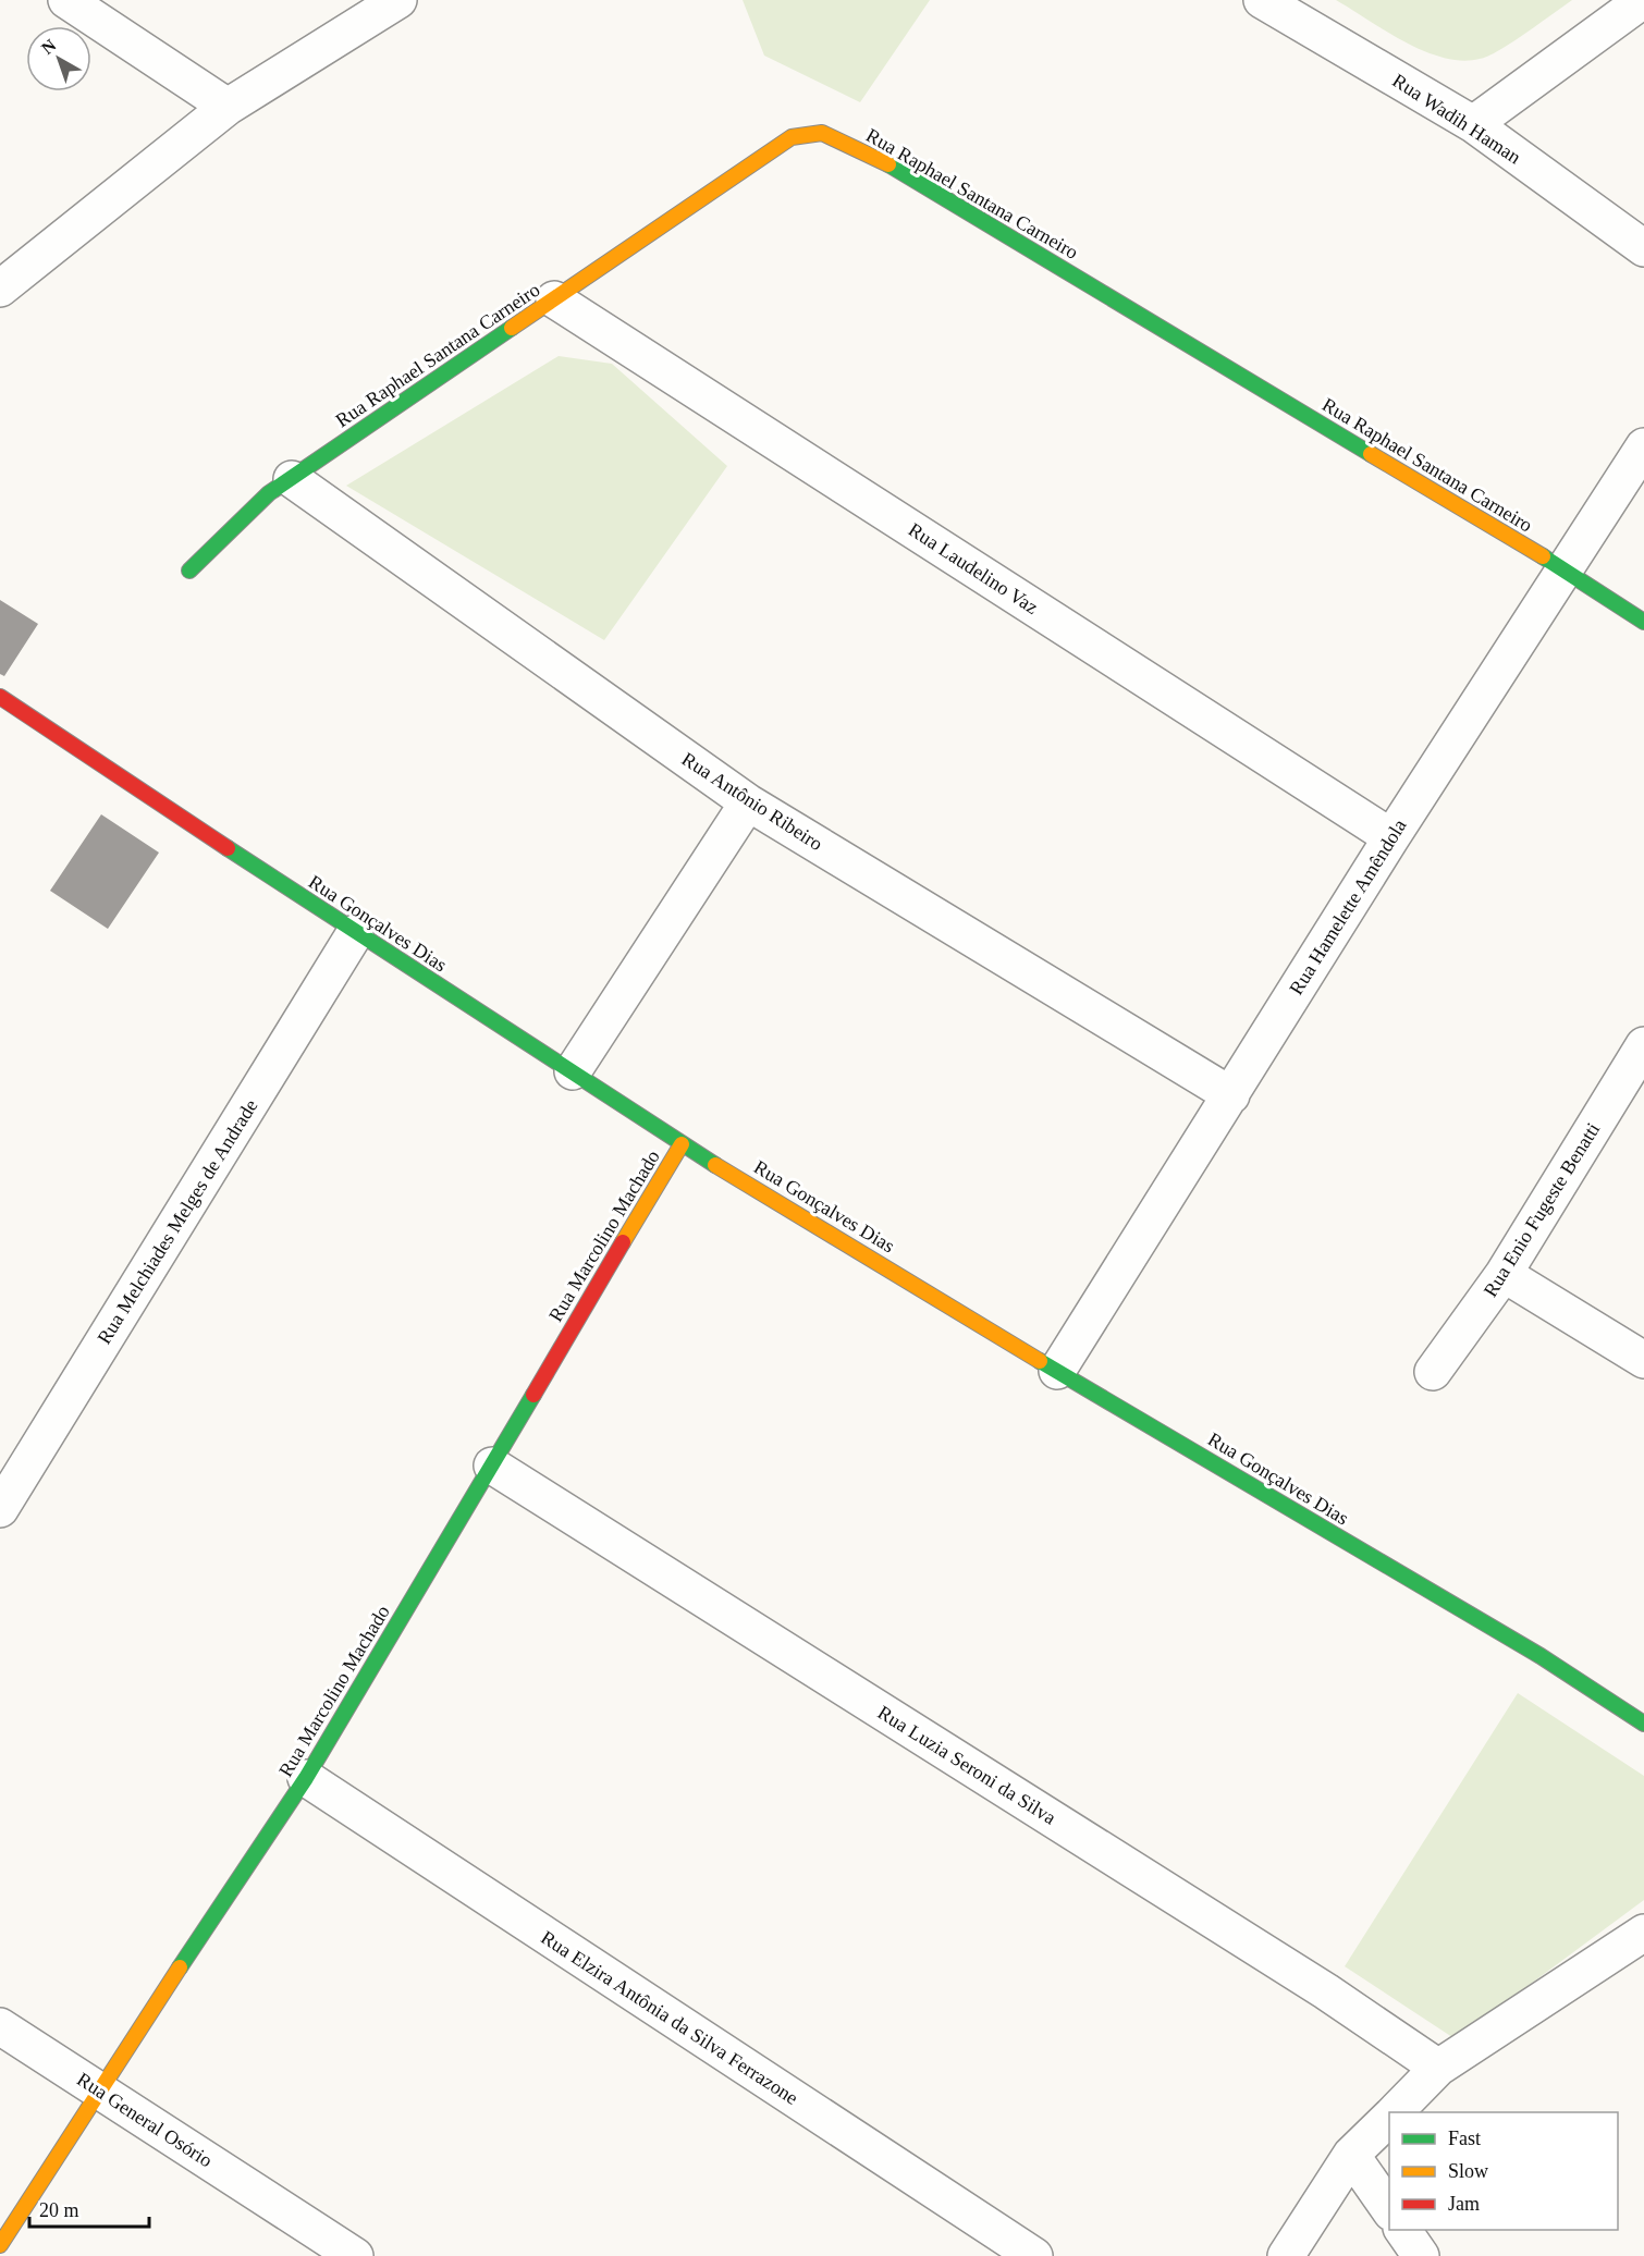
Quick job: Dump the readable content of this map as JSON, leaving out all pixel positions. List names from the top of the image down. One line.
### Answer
{"streets":{"street":["Rua Wadih Haman","Rua Raphael Santana Carneiro","Rua Laudelino Vaz","Rua Antônio Ribeiro","Rua Hamelette Amêndola","Rua Gonçalves Dias","Rua Enio Fugeste Benatti","Rua Melchiades Melges de Andrade","Rua Marcolino Machado","Rua Luzia Seroni da Silva","Rua Elzira Antônia da Silva Ferrazone","Rua General Osório"]},"crossings":[["Rua Raphael Santana Carneiro","Rua Laudelino Vaz"],["Rua Raphael Santana Carneiro","Rua Antônio Ribeiro"],["Rua Raphael Santana Carneiro","Rua Hamelette Amêndola"],["Rua Laudelino Vaz","Rua Hamelette Amêndola"],["Rua Antônio Ribeiro","Rua Hamelette Amêndola"],["Rua Hamelette Amêndola","Rua Gonçalves Dias"],["Rua Gonçalves Dias","Rua Melchiades Melges de Andrade"],["Rua Gonçalves Dias","Rua Marcolino Machado"],["Rua Marcolino Machado","Rua Luzia Seroni da Silva"],["Rua Marcolino Machado","Rua Elzira Antônia da Silva Ferrazone"],["Rua Marcolino Machado","Rua General Osório"]],"legend":["Fast","Slow","Jam"],"scale_bar":"20 m","north":"top left"}
